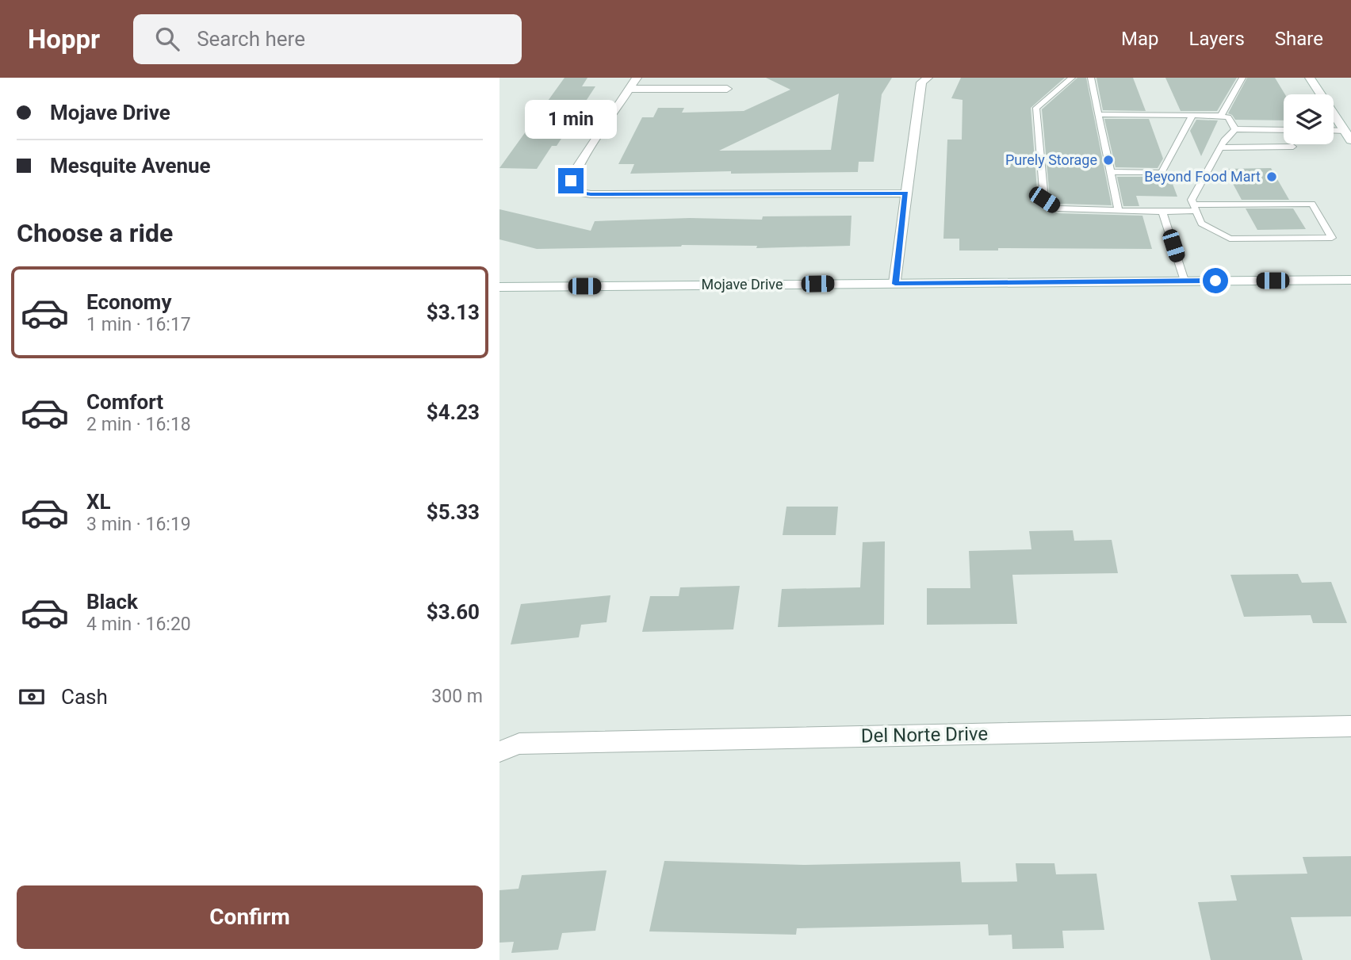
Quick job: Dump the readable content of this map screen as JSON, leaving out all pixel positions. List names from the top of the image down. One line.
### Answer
{"streets":{"street":["Mojave Drive","Del Norte Drive"]},"places":["Purely Storage","Beyond Food Mart"],"page":{"header":"Hoppr","search":"Search here","nav":["Map","Layers","Share"],"banner":["Mojave Drive","Mesquite Avenue"],"bubble":"1 min","heading":"Choose a ride","list":[{"name":"Economy","note":"1 min · 16:17","value":"$3.13"},{"name":"Comfort","note":"2 min · 16:18","value":"$4.23"},{"name":"XL","note":"3 min · 16:19","value":"$5.33"},{"name":"Black","note":"4 min · 16:20","value":"$3.60"}],"pay":["Cash","300 m"],"buttons":"Confirm"}}
